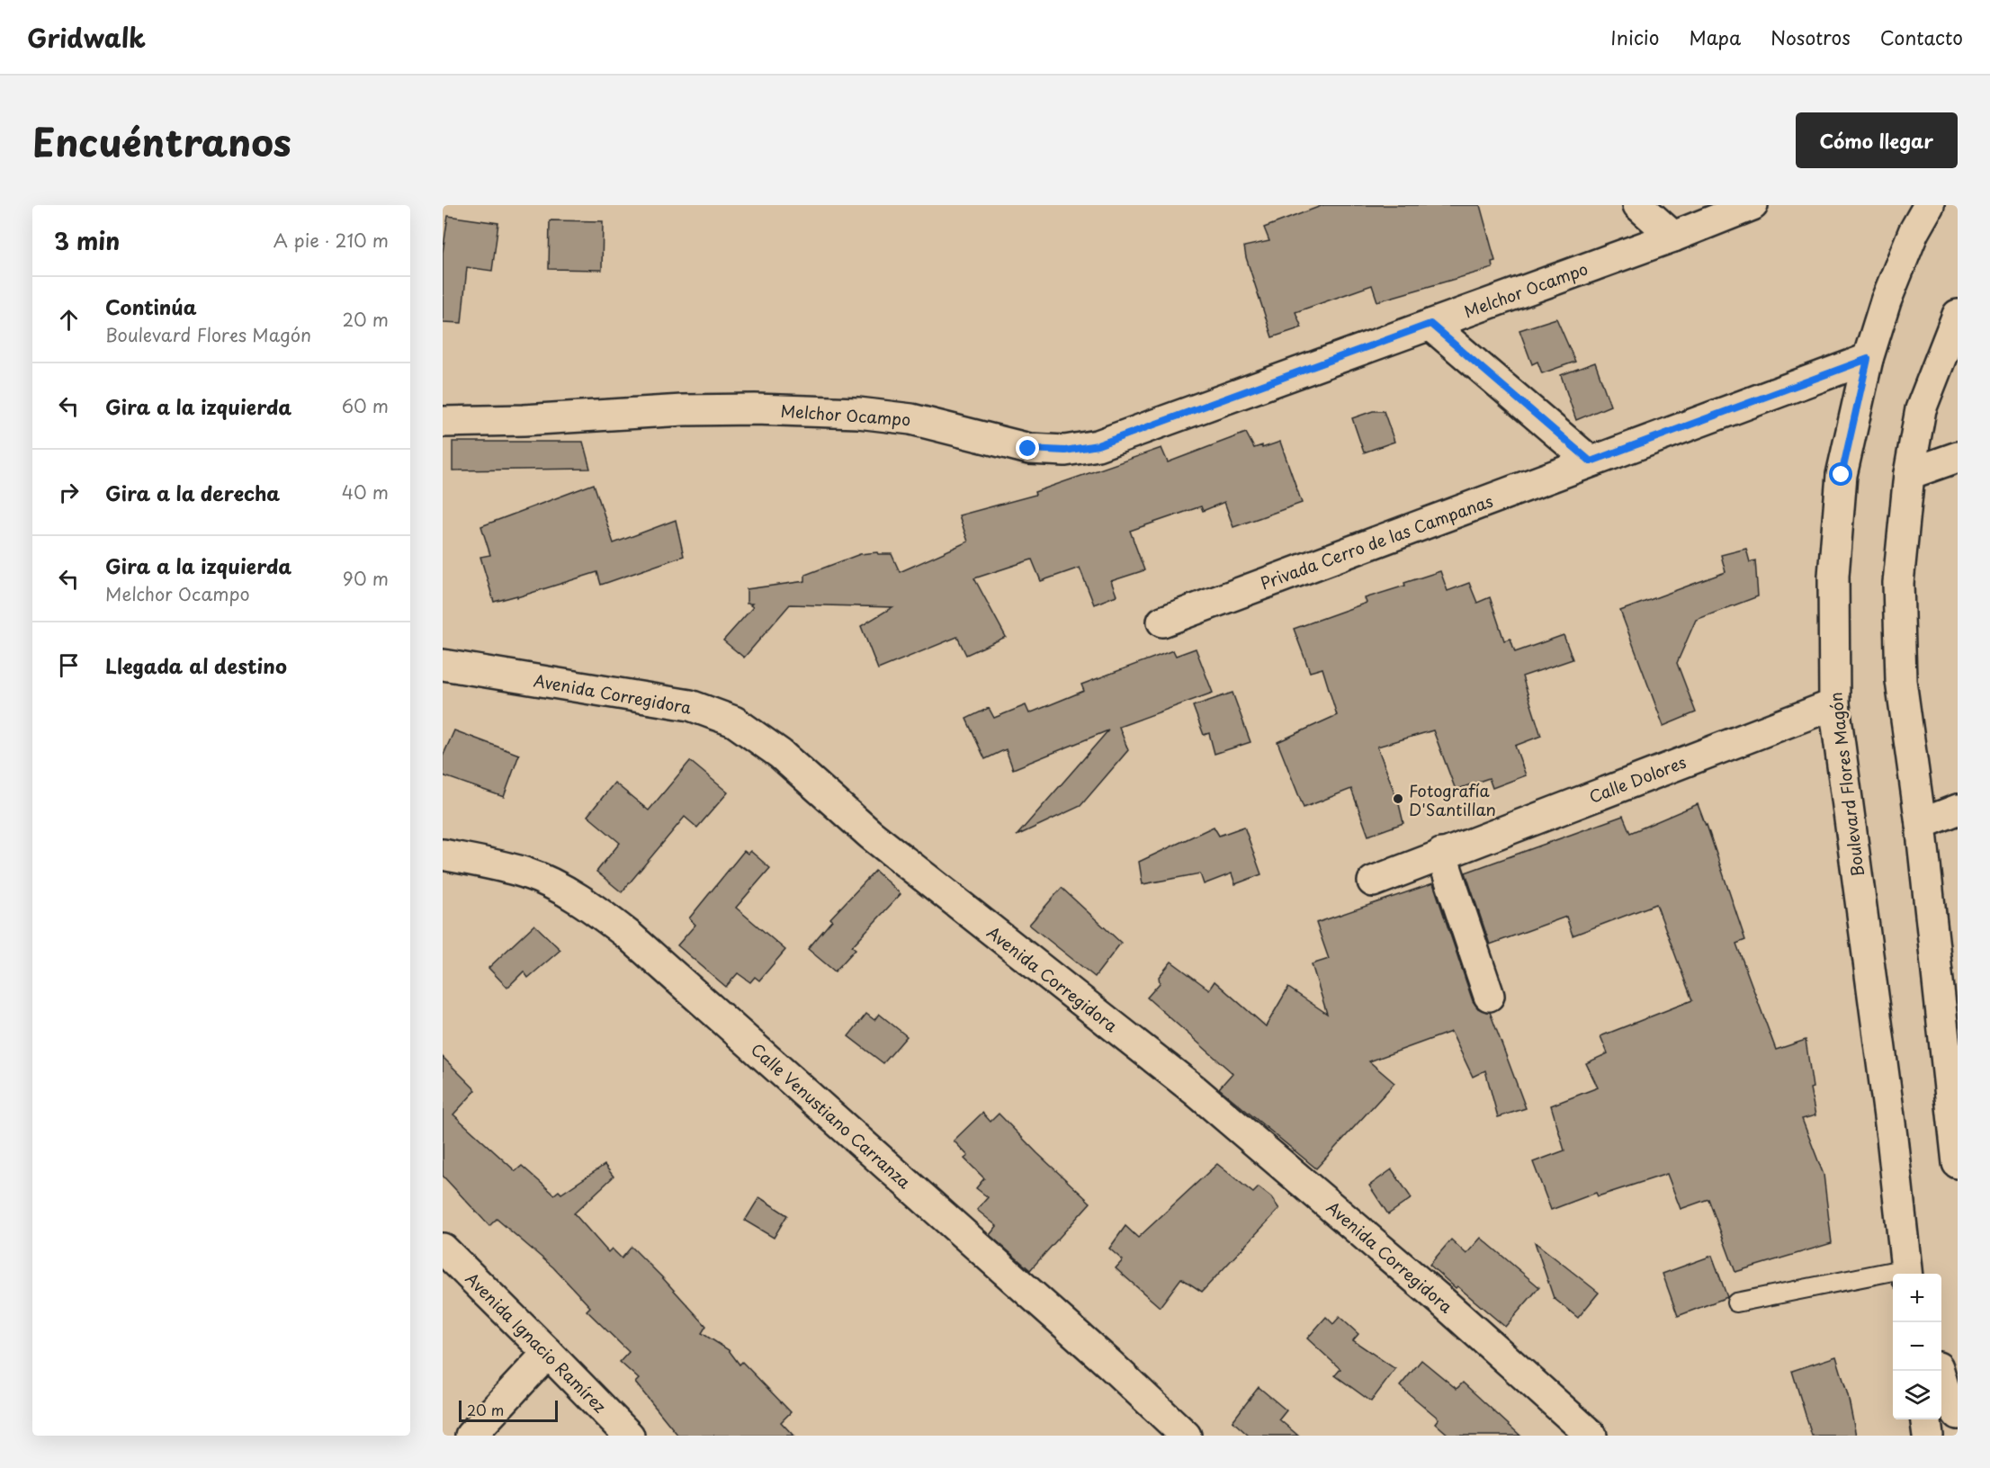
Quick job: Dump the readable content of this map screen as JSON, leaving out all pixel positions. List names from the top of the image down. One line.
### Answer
{"streets":{"street":["Melchor Ocampo","Privada Cerro de las Campanas","Avenida Corregidora","Calle Dolores","Boulevard Flores Magón","Calle Venustiano Carranza","Avenida Ignacio Ramírez"]},"crossings":[["Privada Cerro de las Campanas","Boulevard Flores Magón"],["Calle Dolores","Boulevard Flores Magón"]],"places":["Fotografía D'Santillan"],"scale_bar":"20 m","page":{"header":"Gridwalk","nav":["Inicio","Mapa","Nosotros","Contacto"],"title":"Encuéntranos","buttons":"Cómo llegar","heading":["3 min","A pie · 210 m"],"list":[["Continúa","Boulevard Flores Magón","20 m"],["Gira a la izquierda","60 m"],["Gira a la derecha","40 m"],["Gira a la izquierda","Melchor Ocampo","90 m"],"Llegada al destino"],"map_buttons":["+","−"],"scale":"20 m"}}
